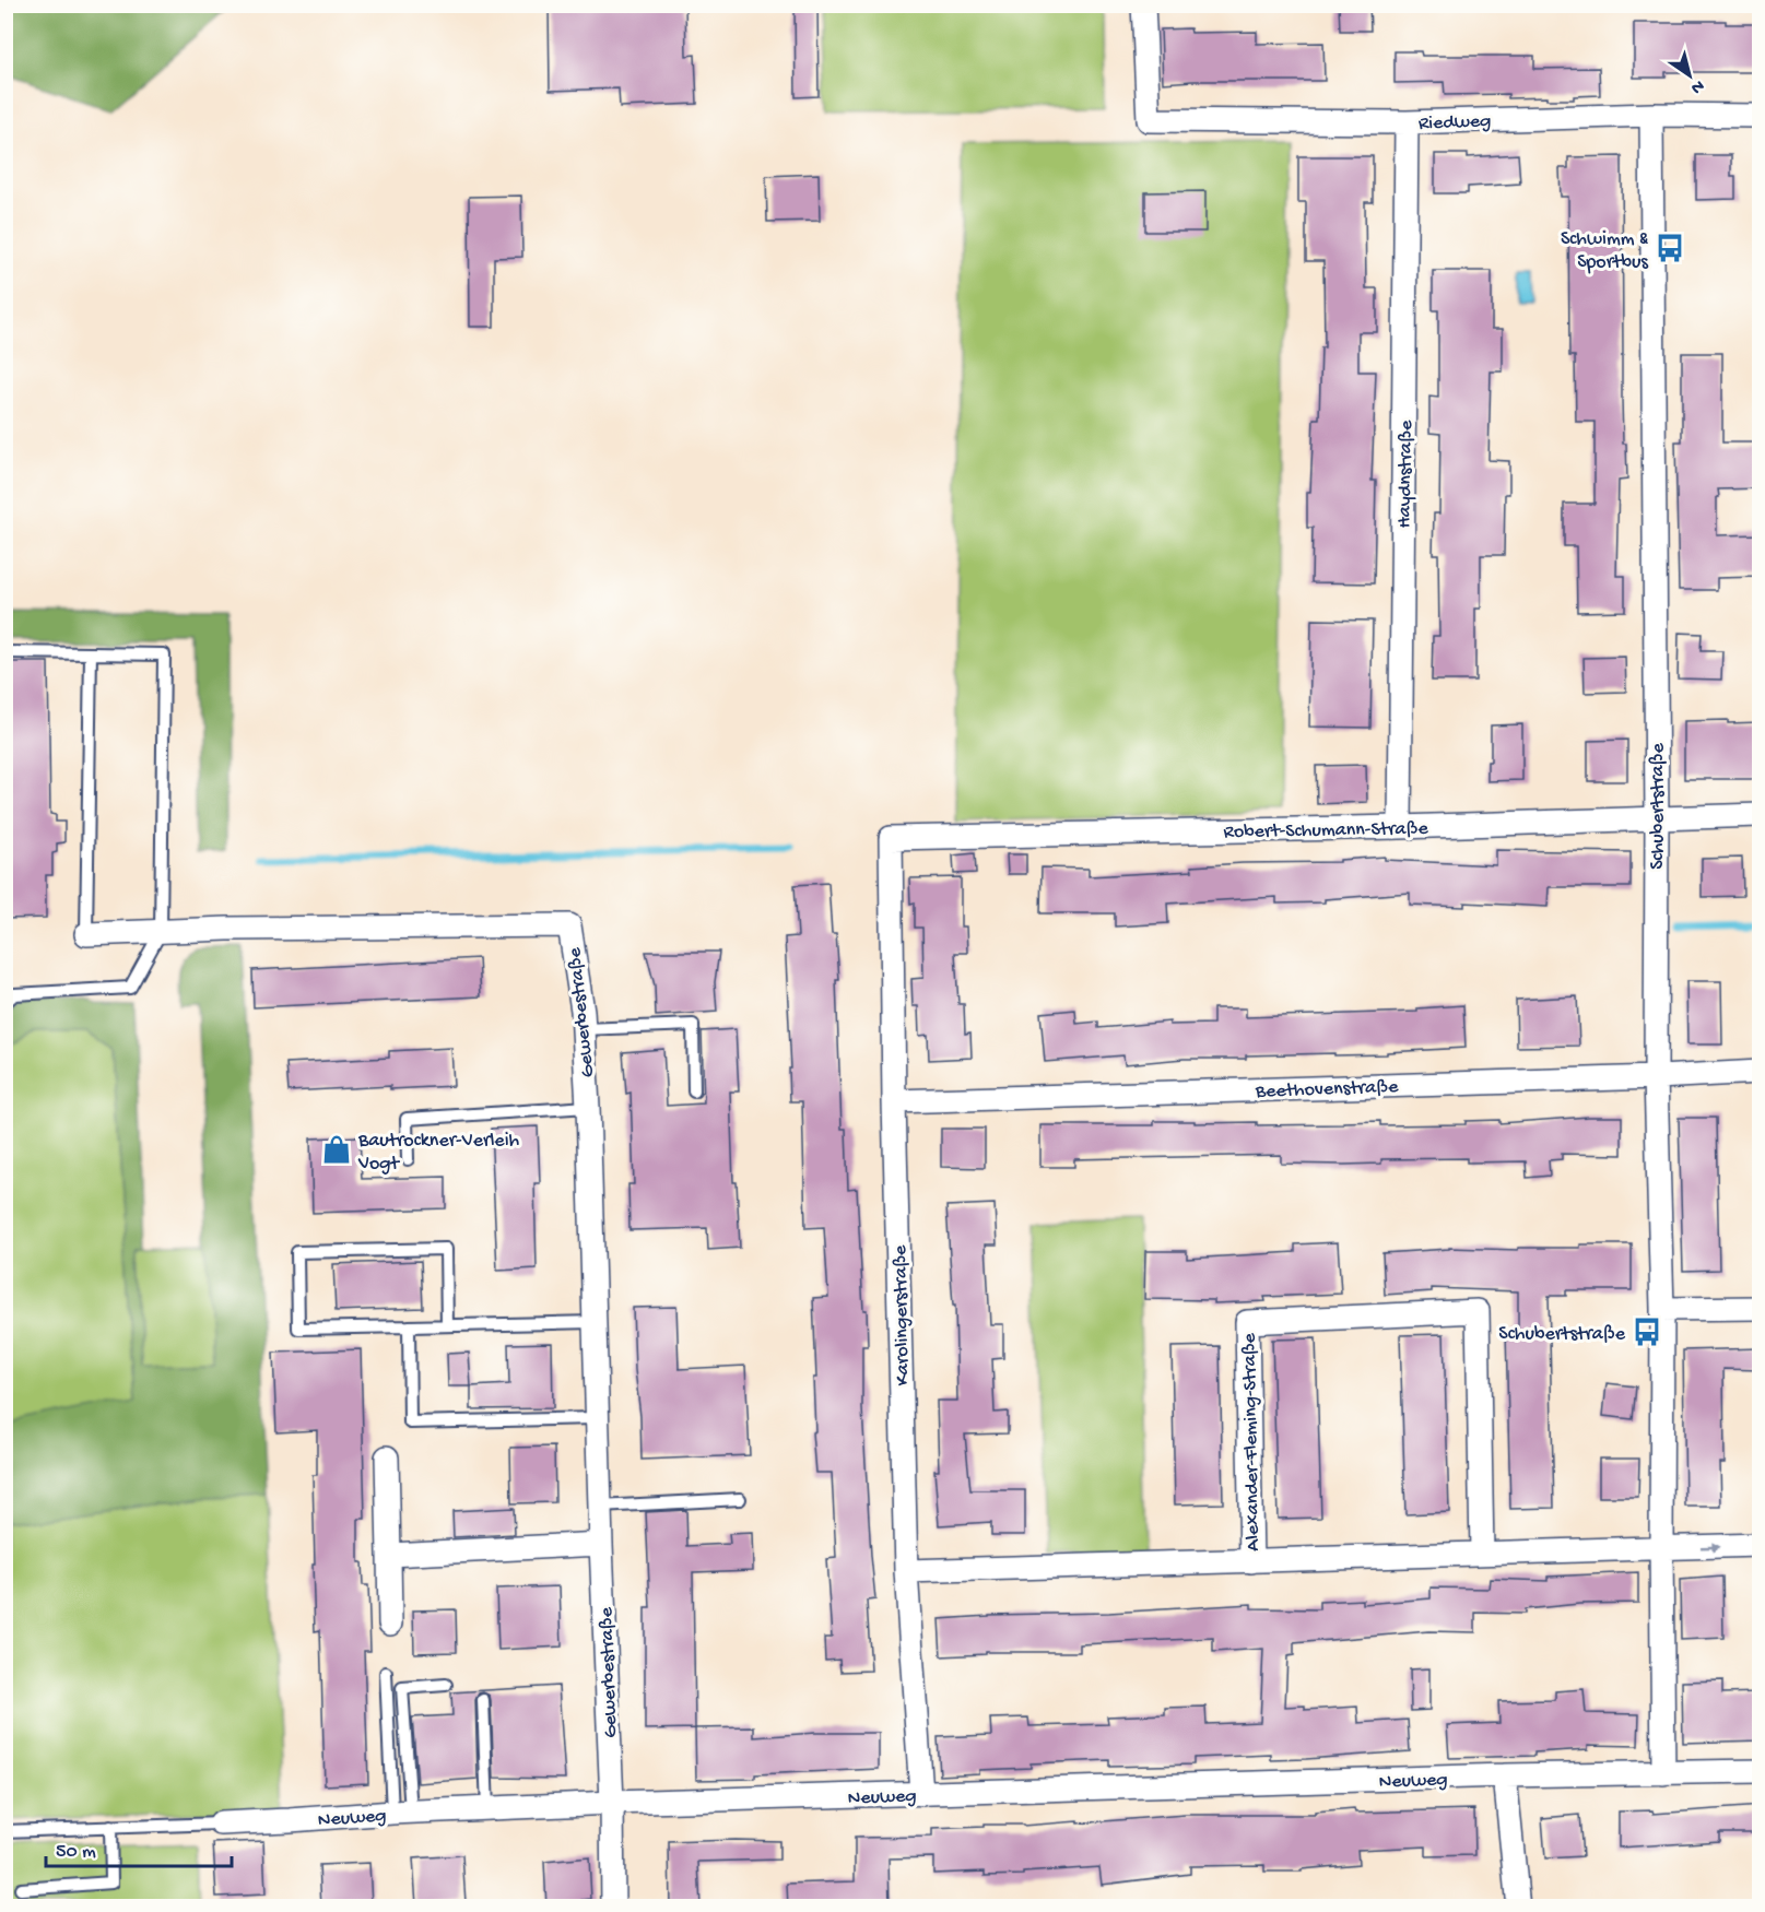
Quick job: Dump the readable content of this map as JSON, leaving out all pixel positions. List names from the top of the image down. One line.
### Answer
{"streets":{"street":["Riedweg","Haydnstraße","Schubertstraße","Robert-Schumann-Straße","Gewerbestraße","Beethovenstraße","Karolingerstraße","Alexander-Fleming-Straße","Neuweg"]},"crossings":[["Riedweg","Haydnstraße"],["Riedweg","Schubertstraße"],["Haydnstraße","Robert-Schumann-Straße"],["Schubertstraße","Robert-Schumann-Straße"],["Schubertstraße","Beethovenstraße"],["Schubertstraße","Alexander-Fleming-Straße"],["Schubertstraße","Neuweg"],["Robert-Schumann-Straße","Karolingerstraße"],["Gewerbestraße","Neuweg"],["Beethovenstraße","Karolingerstraße"],["Karolingerstraße","Alexander-Fleming-Straße"],["Karolingerstraße","Neuweg"]],"places":{"bus stop":["Schwimm & Sportbus","Schubertstraße"],"shop":["Bautrockner-Verleih Vogt"]},"scale_bar":"50 m","north":"bottom right"}
